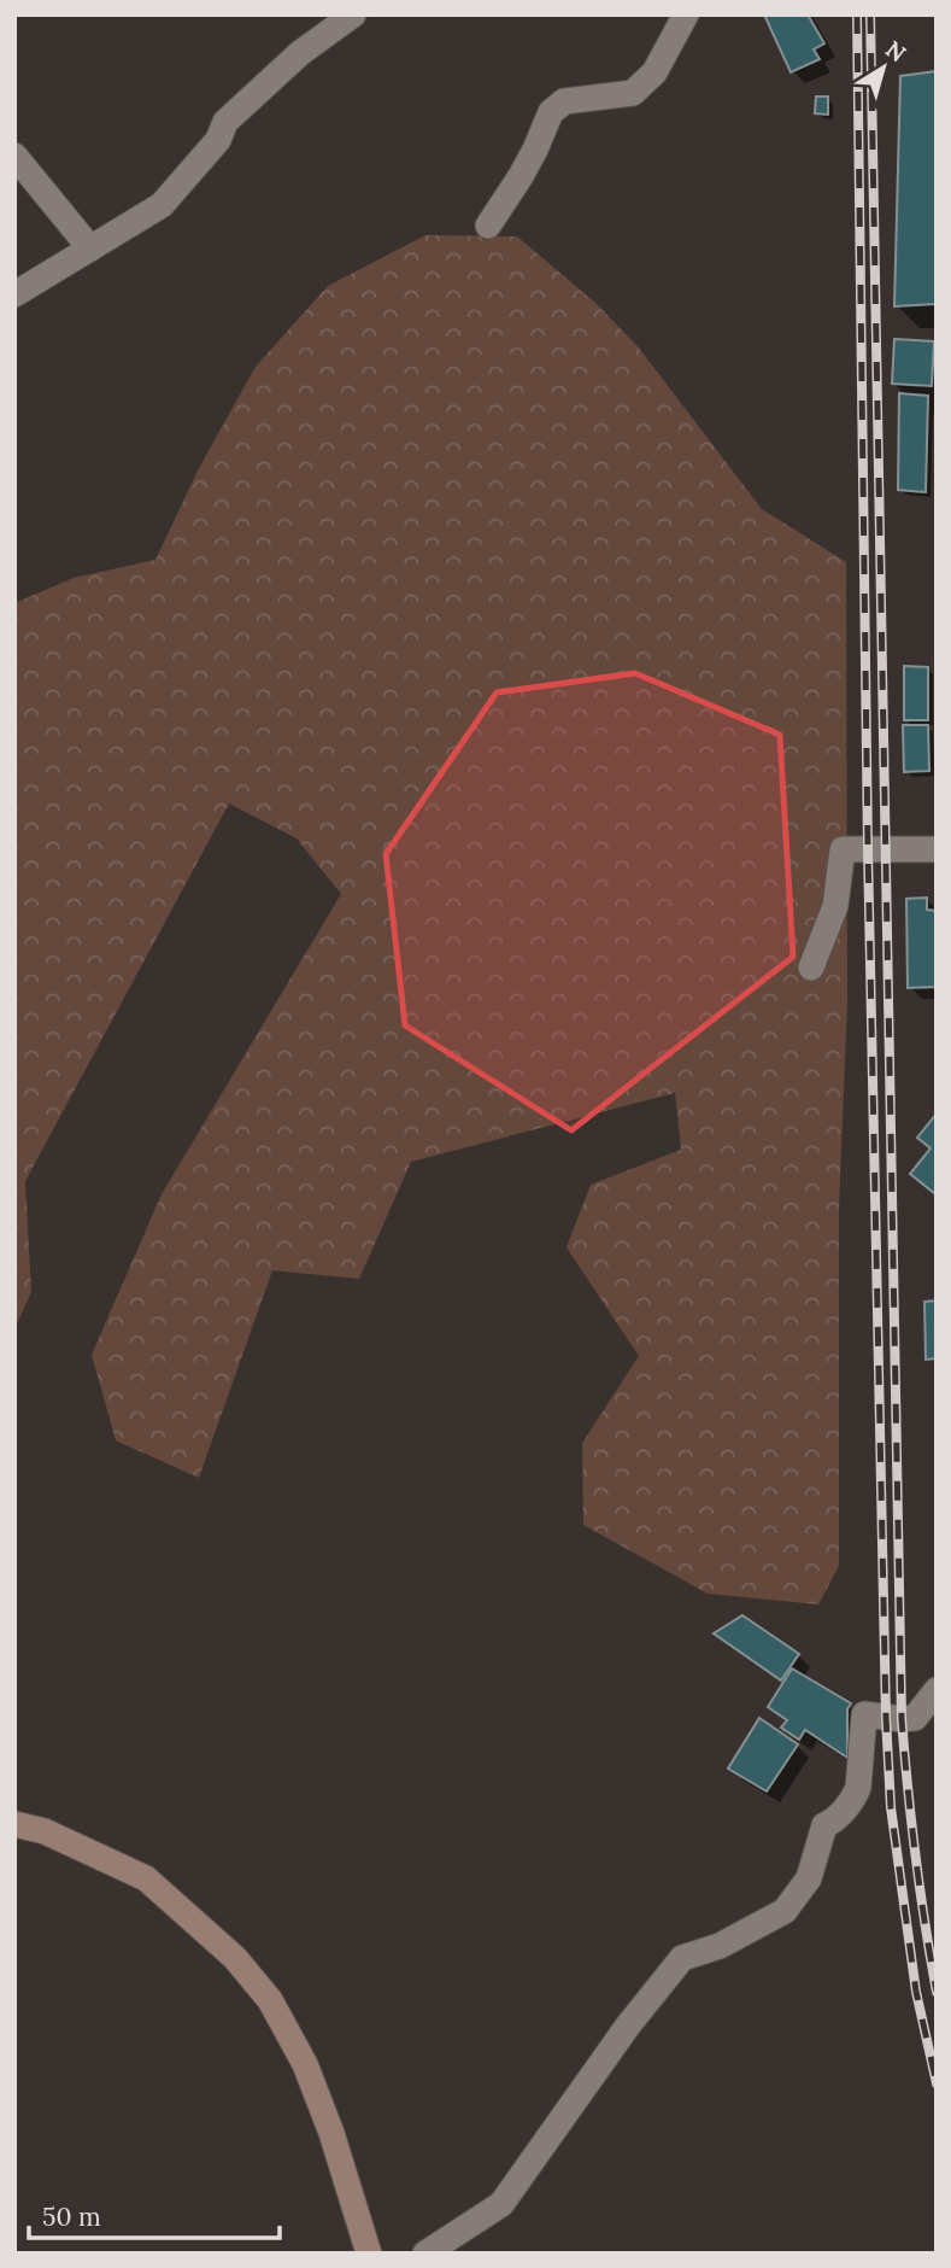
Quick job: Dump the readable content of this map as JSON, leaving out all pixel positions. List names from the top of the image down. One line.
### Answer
{"scale_bar":"50 m","north":"top right"}
